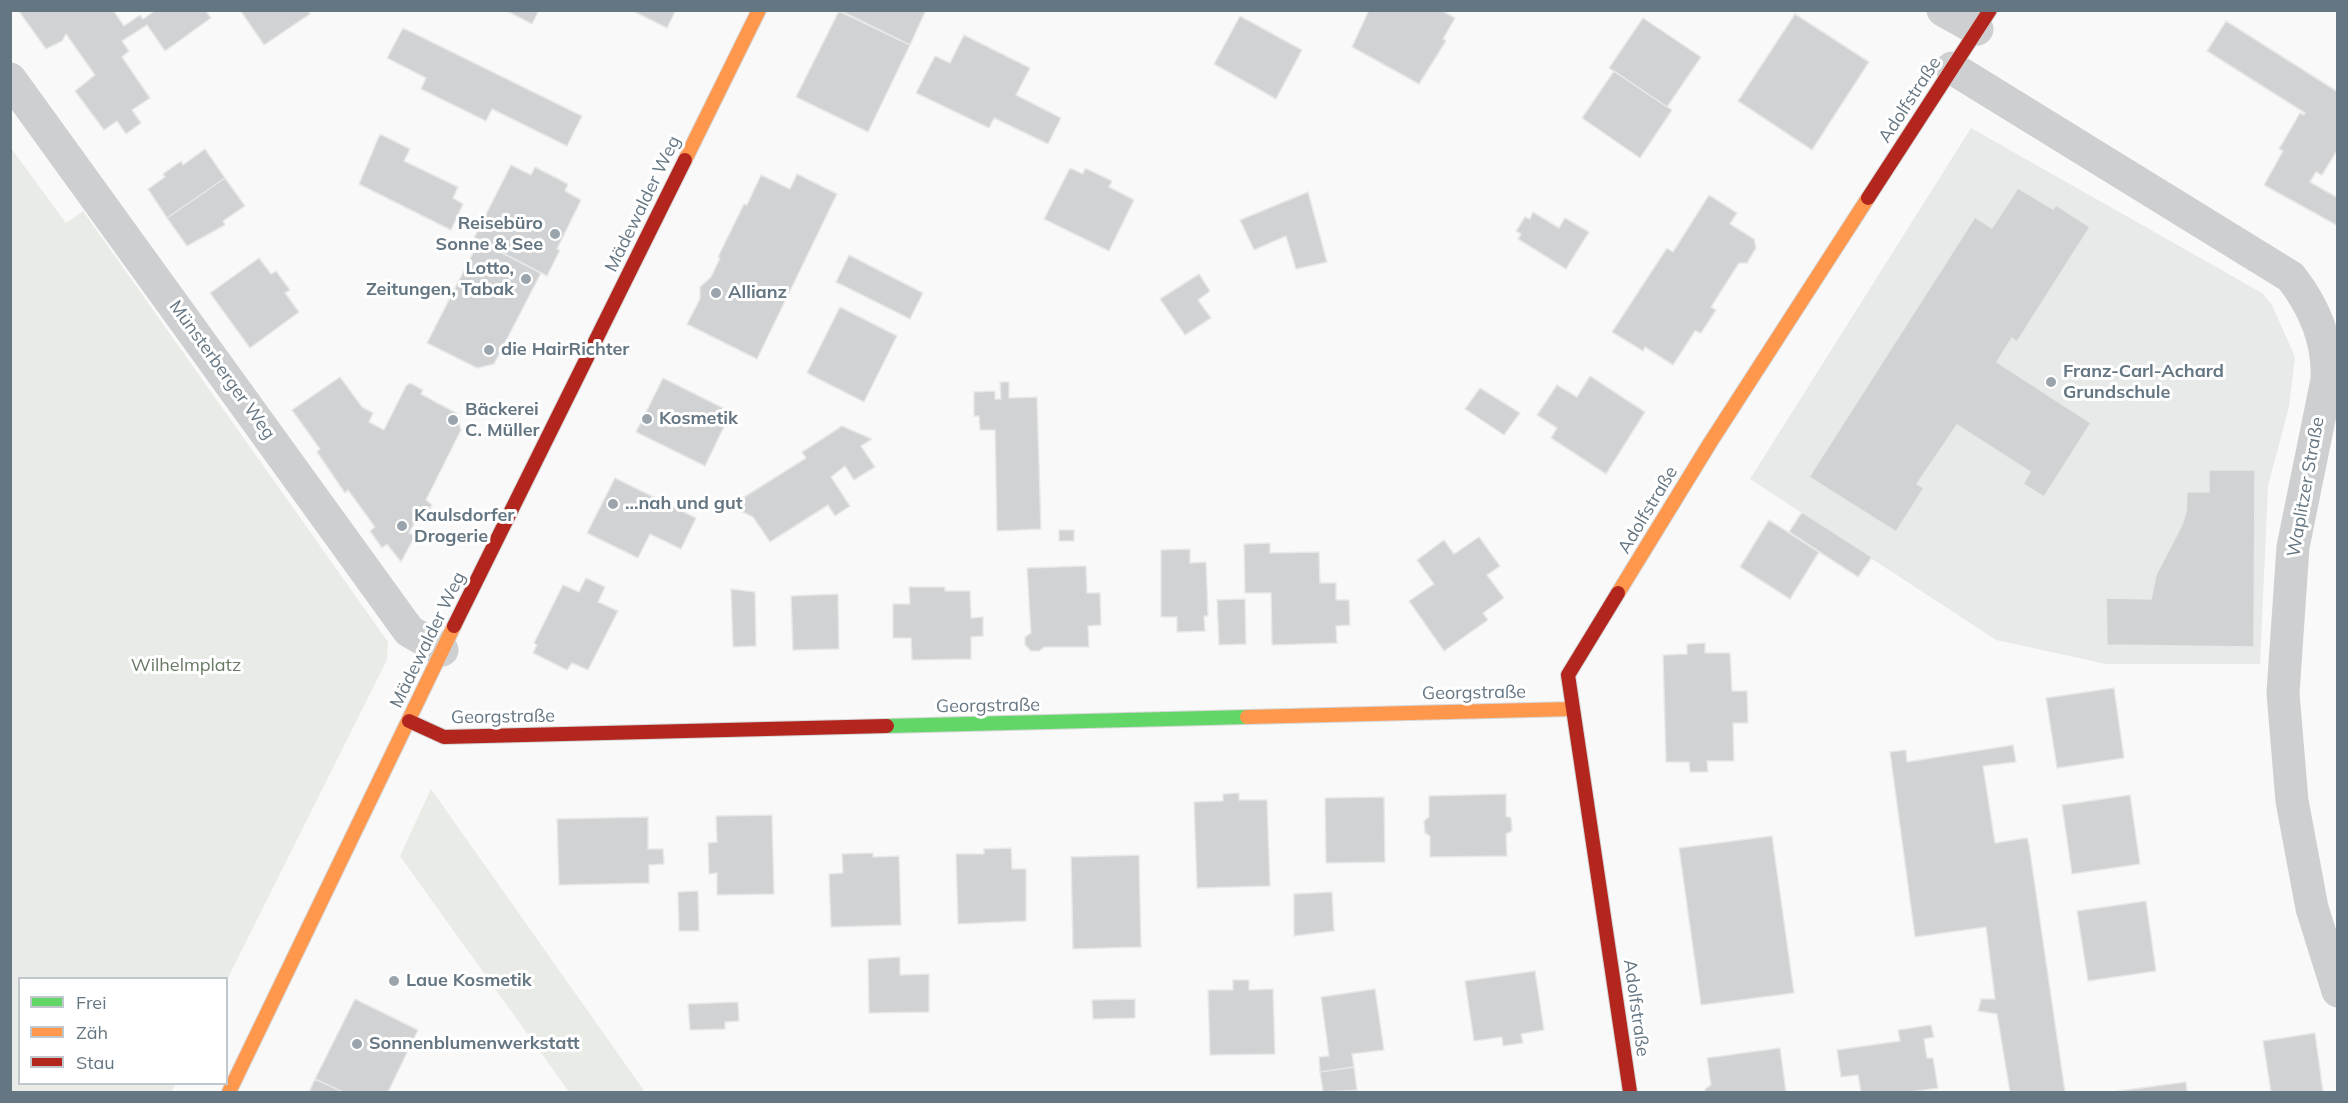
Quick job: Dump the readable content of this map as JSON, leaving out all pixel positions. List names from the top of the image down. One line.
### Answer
{"streets":{"street":["Adolfstraße","Mädewalder Weg","Münsterberger Weg","Waplitzer Straße","Georgstraße"]},"crossings":[["Adolfstraße","Waplitzer Straße"],["Adolfstraße","Georgstraße"],["Mädewalder Weg","Münsterberger Weg"],["Mädewalder Weg","Georgstraße"]],"parks":["Wilhelmplatz"],"places":["Reisebüro Sonne & See","Lotto, Zeitungen, Tabak","Allianz","die HairRichter","Franz-Carl-Achard Grundschule","Kosmetik","Bäckerei C. Müller","...nah und gut","Kaulsdorfer Drogerie","Laue Kosmetik","Sonnenblumenwerkstatt"],"legend":["Frei","Zäh","Stau"]}
